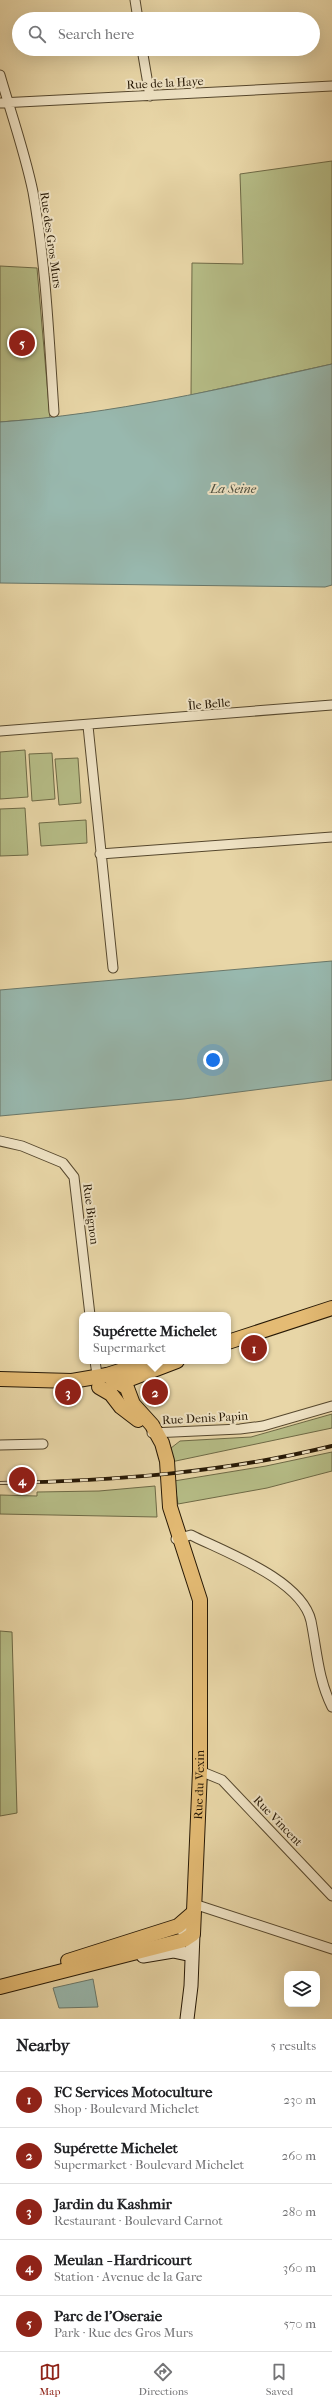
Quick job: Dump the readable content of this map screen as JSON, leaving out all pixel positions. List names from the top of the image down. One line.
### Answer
{"streets":{"main road":["Rue du Vexin"],"street":["Rue de la Haye","Rue des Gros Murs","Île Belle","Rue Bignon","Rue Denis Papin","Rue Vincent"]},"crossings":[["Rue de la Haye","Rue des Gros Murs"],["Rue Denis Papin","Rue du Vexin"],["Rue du Vexin","Rue Vincent"]],"water":["La Seine"],"page":{"search":"Search here","pins":["5","1","2","3","4"],"popup":["Supérette Michelet","Supermarket"],"heading":["Nearby","5 results"],"list":[{"mark":"1","name":"FC Services Motoculture","note":"Shop · Boulevard Michelet","value":"230 m"},{"mark":"2","name":"Supérette Michelet","note":"Supermarket · Boulevard Michelet","value":"260 m"},{"mark":"3","name":"Jardin du Kashmir","note":"Restaurant · Boulevard Carnot","value":"280 m"},{"mark":"4","name":"Meulan - Hardricourt","note":"Station · Avenue de la Gare","value":"360 m"},{"mark":"5","name":"Parc de l'Oseraie","note":"Park · Rue des Gros Murs","value":"570 m"}],"nav":["Map","Directions","Saved"]}}
